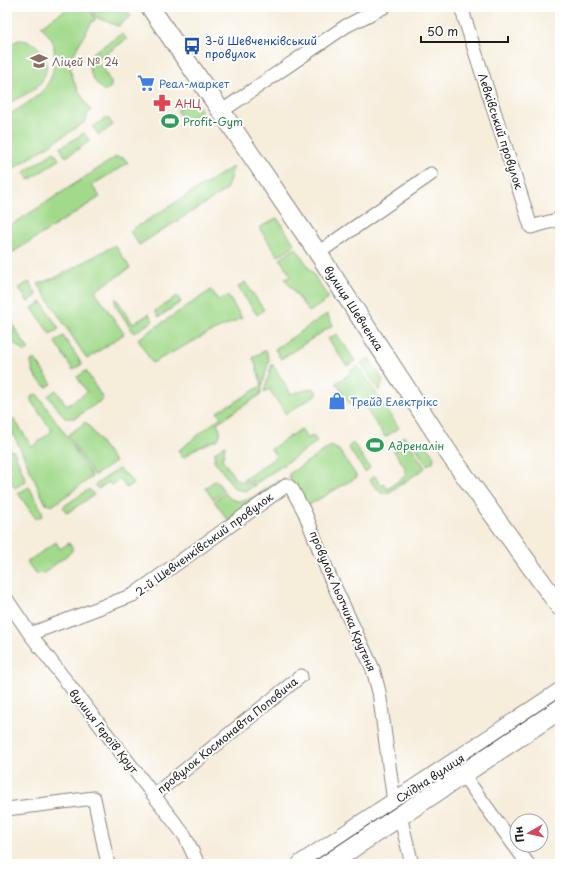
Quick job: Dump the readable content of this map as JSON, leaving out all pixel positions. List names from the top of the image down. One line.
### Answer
{"streets":{"street":["Левківський провулок","вулиця Шевченка","2-й Шевченківський провулок","провулок Льотчика Крутеня","вулиця Героїв Крут","провулок Космонавта Поповича","Східна вулиця"]},"crossings":[["2-й Шевченківський провулок","провулок Льотчика Крутеня"],["2-й Шевченківський провулок","вулиця Героїв Крут"],["провулок Льотчика Крутеня","Східна вулиця"],["вулиця Героїв Крут","провулок Космонавта Поповича"]],"places":{"bus stop":["3-й Шевченківський провулок"],"school or university":["Ліцей № 24"],"supermarket":["Реал-маркет"],"pharmacy":["АНЦ"],"sports":["Profit-Gym","Адреналін"],"shop":["Трейд Електрікс"]},"scale_bar":"50 m","north":"left"}
